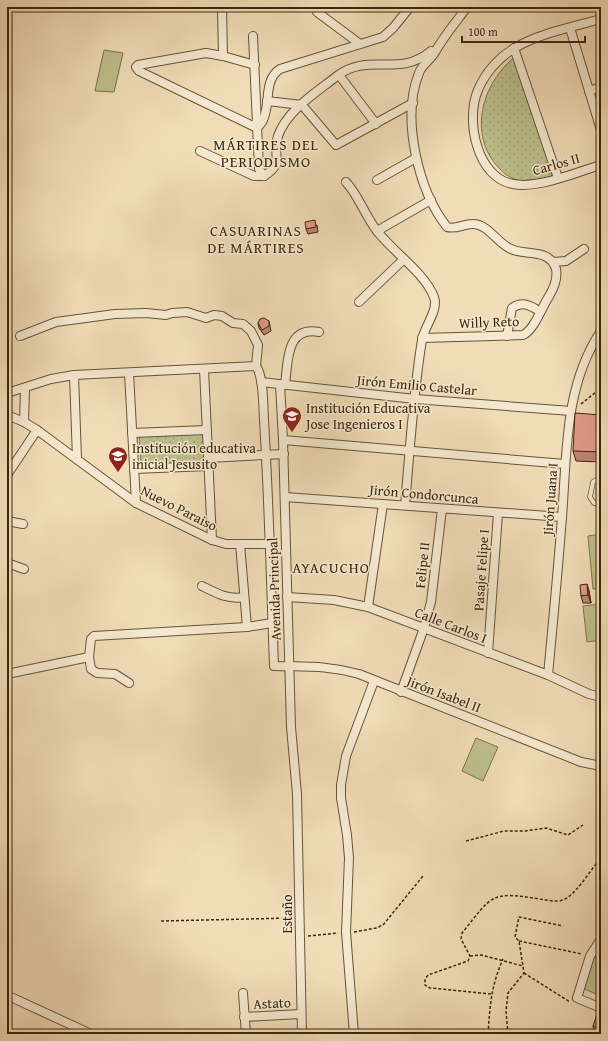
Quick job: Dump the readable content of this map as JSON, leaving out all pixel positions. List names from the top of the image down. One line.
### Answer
{"streets":{"street":["Carlos II","Willy Reto","Jirón Emilio Castelar","Jirón Condorcunca","Jirón Juana I","Nuevo Paraiso","Felipe II","Pasaje Felipe I","Avenida Principal","Calle Carlos I","Jirón Isabel II","Estaño","Astato"]},"crossings":[["Jirón Emilio Castelar","Jirón Juana I"],["Jirón Emilio Castelar","Avenida Principal"],["Jirón Condorcunca","Jirón Juana I"],["Jirón Condorcunca","Felipe II"],["Jirón Condorcunca","Pasaje Felipe I"],["Jirón Condorcunca","Avenida Principal"],["Jirón Juana I","Calle Carlos I"],["Nuevo Paraiso","Avenida Principal"],["Felipe II","Calle Carlos I"],["Felipe II","Jirón Isabel II"],["Pasaje Felipe I","Calle Carlos I"],["Avenida Principal","Calle Carlos I"],["Avenida Principal","Jirón Isabel II"],["Avenida Principal","Estaño"],["Estaño","Astato"]],"districts":["MÁRTIRES DEL PERIODISMO","CASUARINAS DE MÁRTIRES","AYACUCHO"],"places":{"school or university":["Institución Educativa Jose Ingenieros I","Institución educativa inicial Jesusito"]},"scale_bar":"100 m"}
